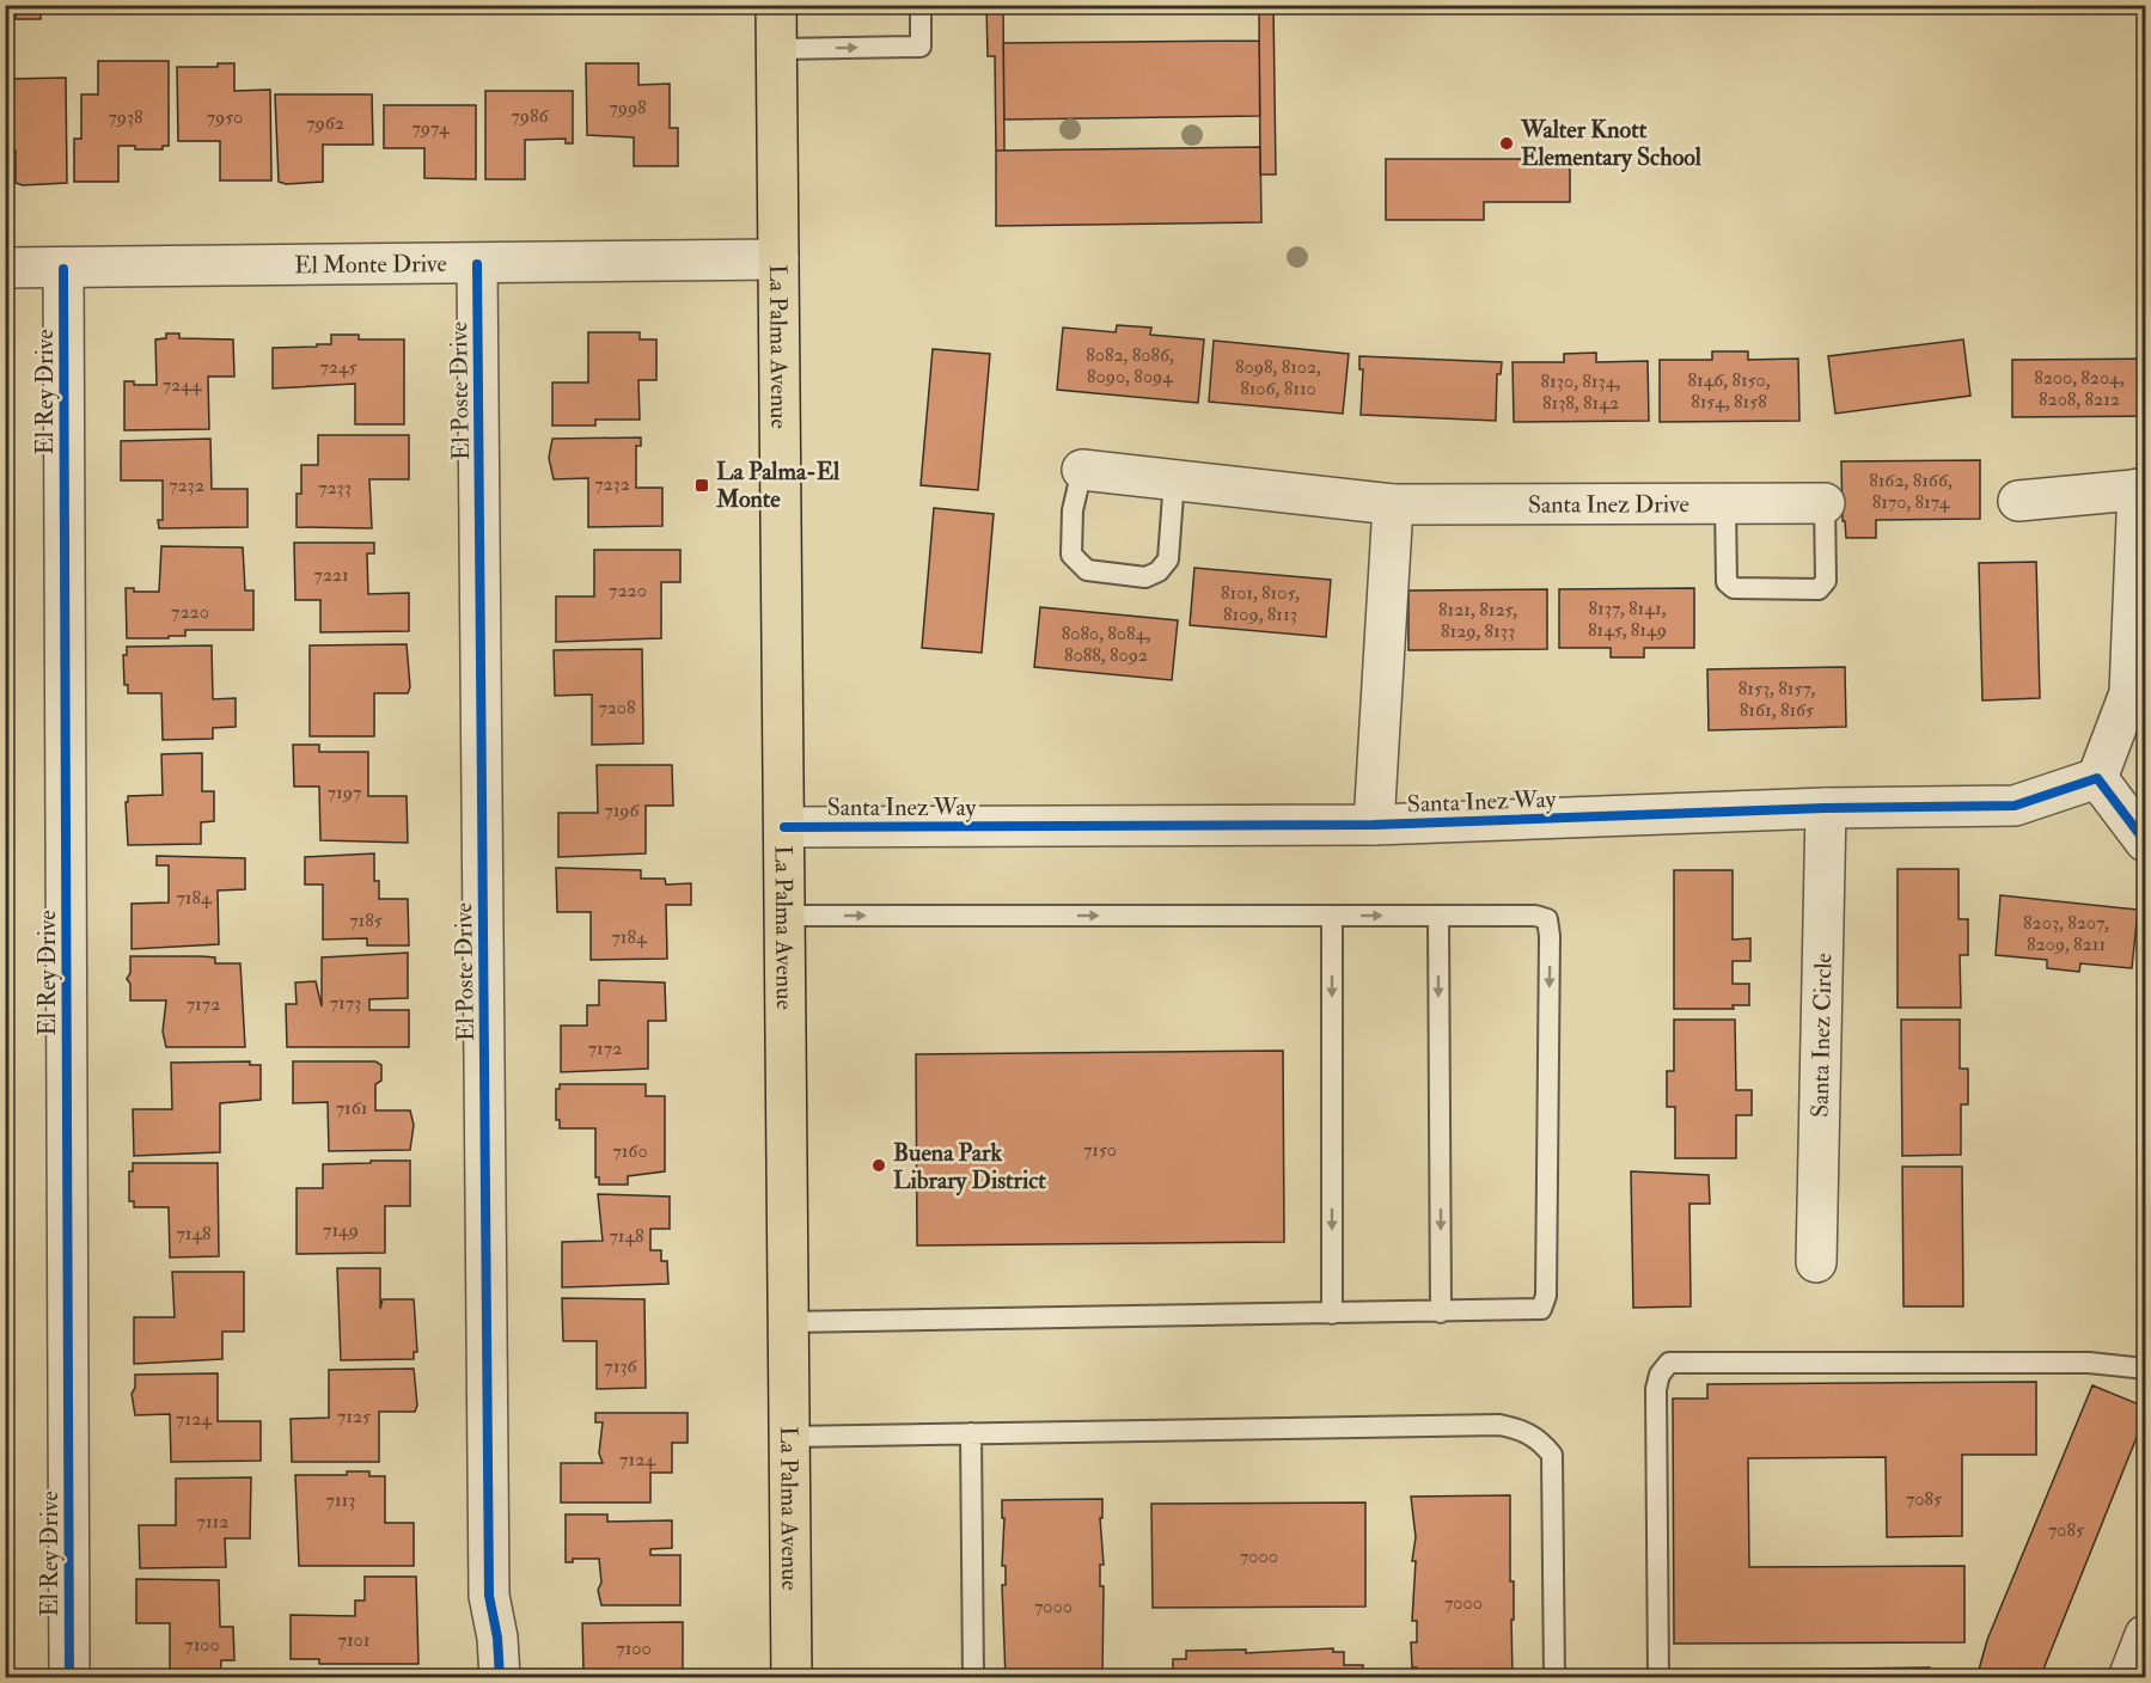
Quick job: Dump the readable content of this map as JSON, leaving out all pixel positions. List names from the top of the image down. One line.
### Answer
{"streets":{"main road":["La Palma Avenue"],"street":["El Monte Drive","El Poste Drive","El Rey Drive","Santa Inez Drive","Santa Inez Way","Santa Inez Circle"]},"crossings":[["El Monte Drive","La Palma Avenue"],["El Monte Drive","El Poste Drive"],["El Monte Drive","El Rey Drive"],["La Palma Avenue","Santa Inez Way"],["Santa Inez Way","Santa Inez Circle"]],"places":{"other":["Walter Knott Elementary School","Buena Park Library District"],"transit":["La Palma-El Monte"]},"house_numbers":["7998","7986","7938","7950","7962","7974","8082, 8086, 8090, 8094","7245","8098, 8102, 8106, 8110","8200, 8204, 8208, 8212","8146, 8150, 8154, 8158","8130, 8134, 8138, 8142","7244","8162, 8166, 8170, 8174","7232","7232","7233","7221","7220","8101, 8105, 8109, 8113","8137, 8141, 8145, 8149","8121, 8125, 8129, 8133","7220","8080, 8084, 8088, 8092","8153, 8157, 8161, 8165","7208","7197","7196","7184","7185","8203, 8207, 8209, 8211","7184","7173","7172","7172","7161","7150","7160","7149","7148","7148","7136","7125","7124","7124","7085","7113","7112","7085","7000","7000","7000","7101","7100","7100"]}
